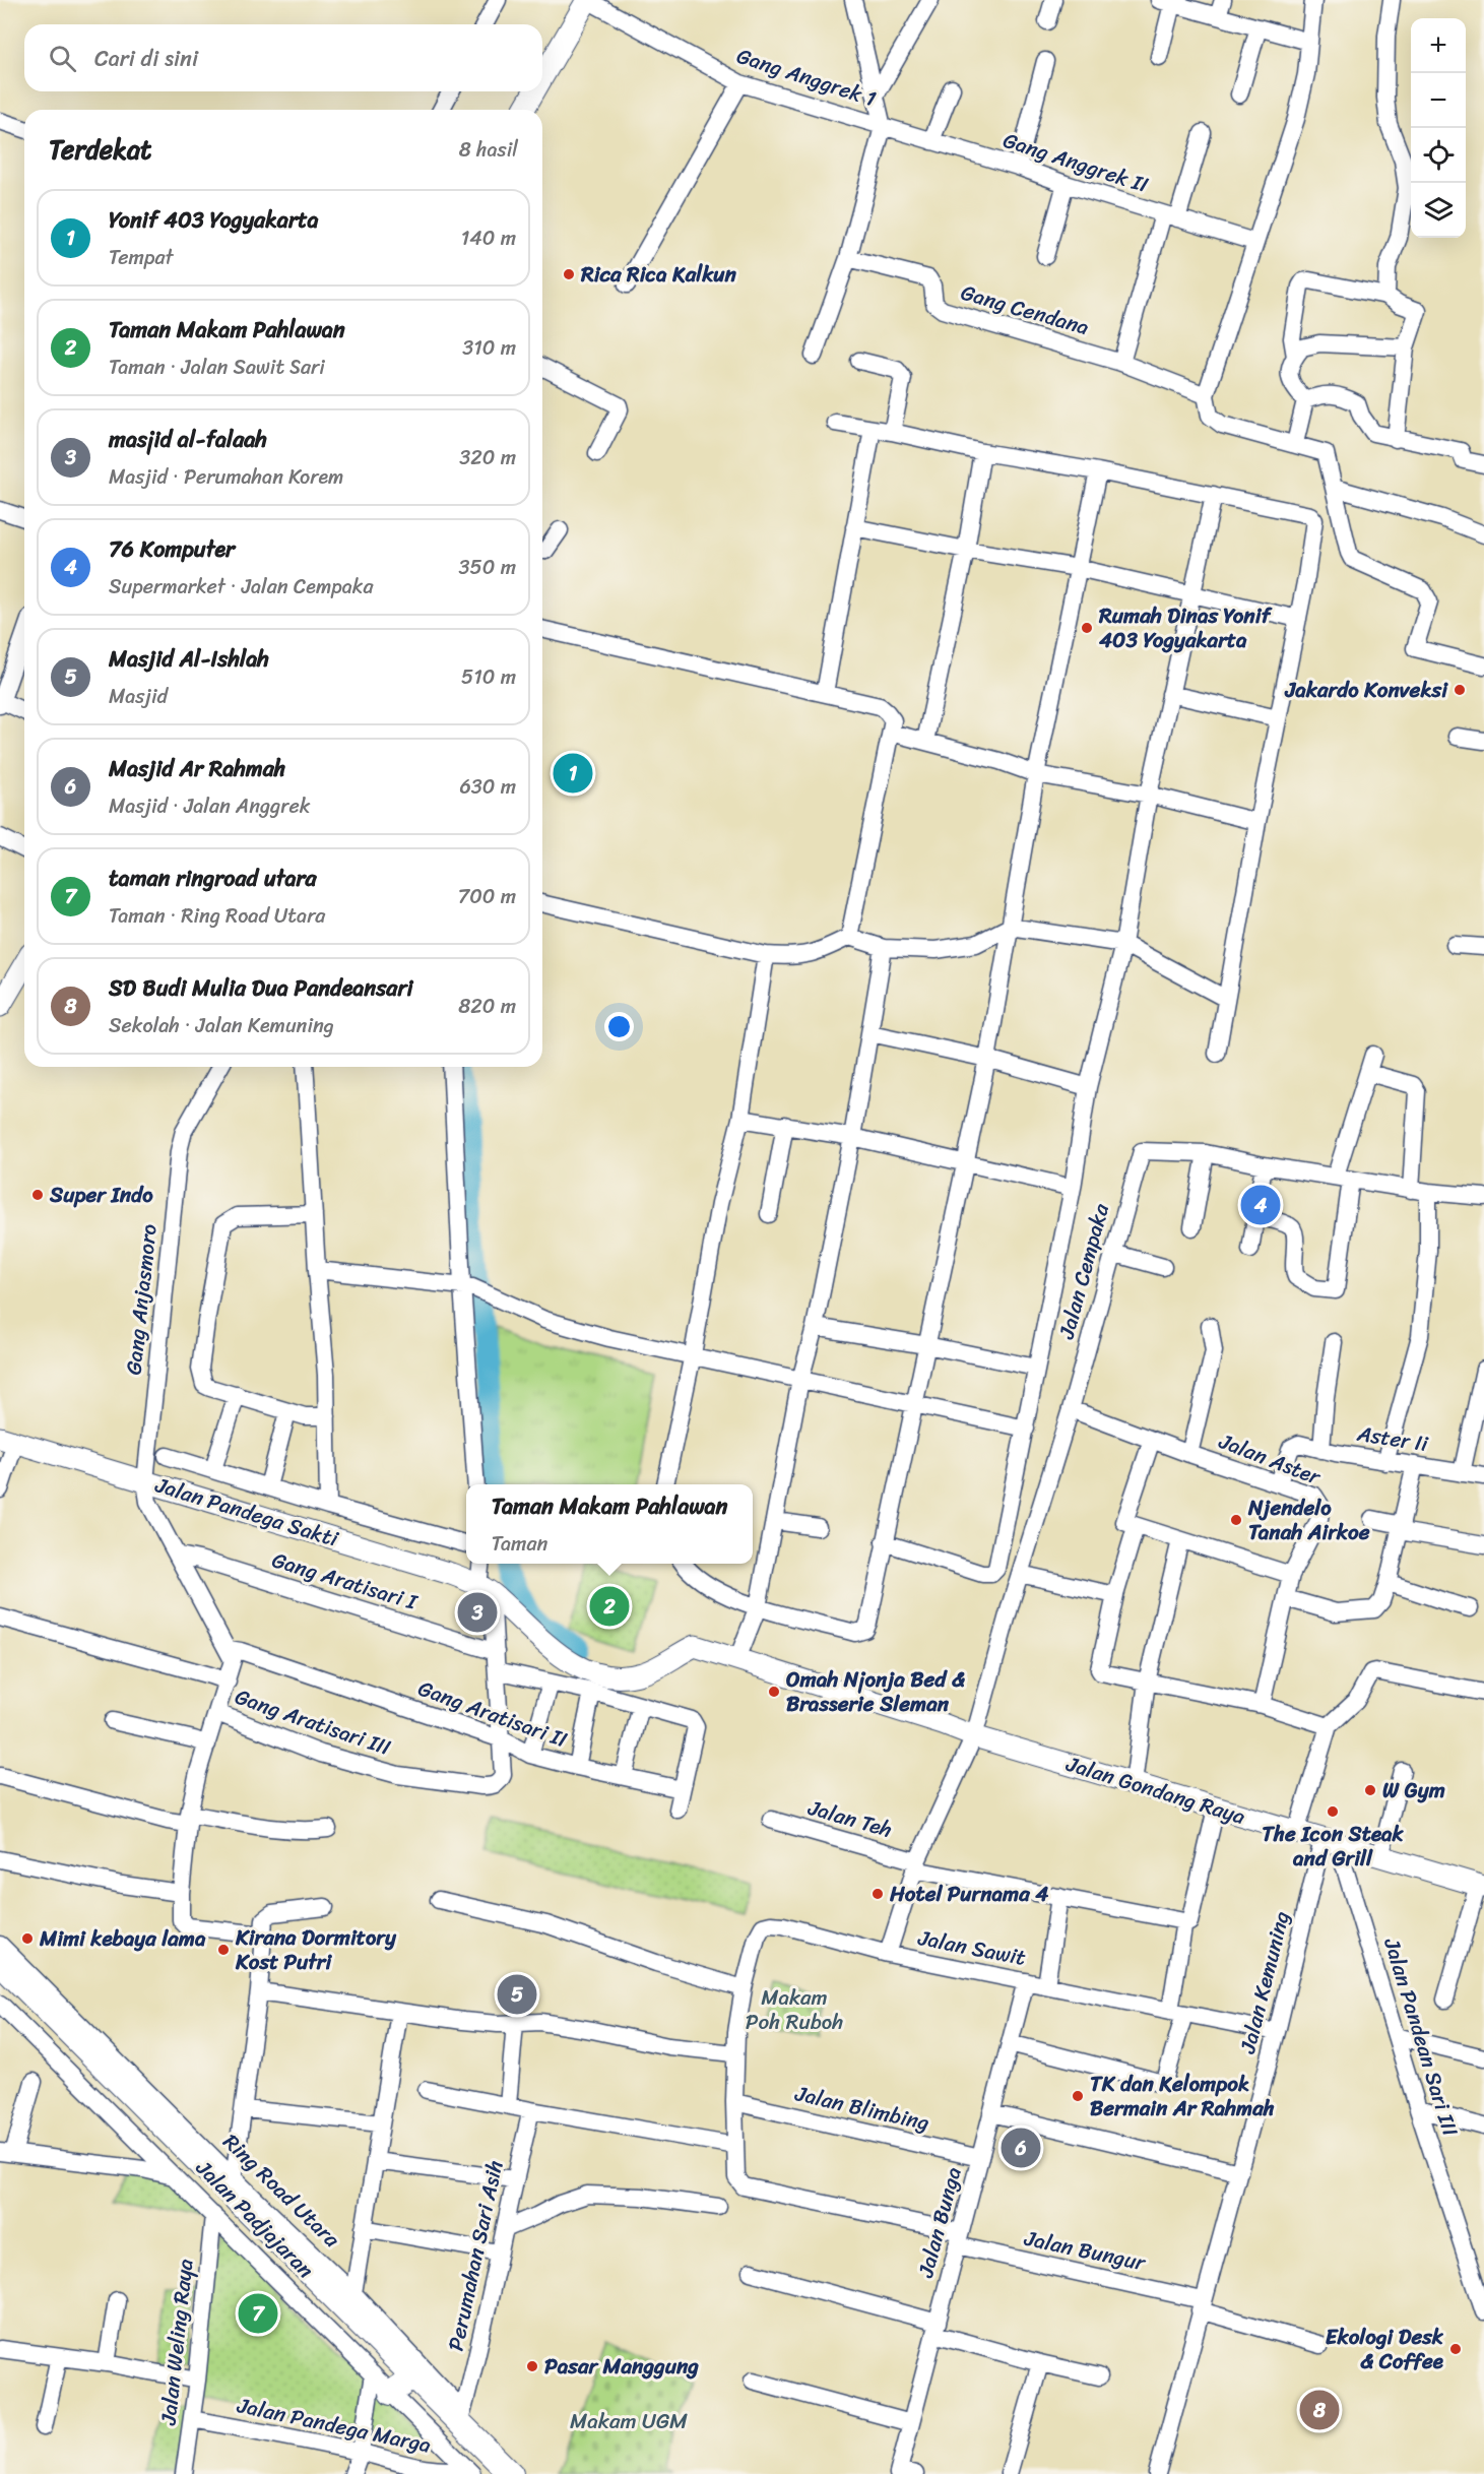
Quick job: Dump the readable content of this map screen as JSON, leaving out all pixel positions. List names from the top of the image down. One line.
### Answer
{"streets":{"highway":["Jalan Padjajaran"],"main road":["Jalan Pandega Sakti","Jalan Gondang Raya"],"street":["Gang Anggrek 1","Gang Anggrek II","Gang Cendana","Jalan Cempaka","Gang Anjasmoro","Aster Ii","Jalan Aster","Gang Aratisari I","Gang Aratisari II","Gang Aratisari III","Jalan Teh","Jalan Sawit","Jalan Kemuning","Jalan Pandean Sari III","Jalan Blimbing","Ring Road Utara","Jalan Bunga","Jalan Bungur","Perumahan Sari Asih","Jalan Weling Raya","Jalan Pandega Marga"]},"crossings":[["Gang Anggrek 1","Gang Anggrek II"],["Jalan Cempaka","Jalan Aster"],["Jalan Cempaka","Jalan Gondang Raya"],["Jalan Cempaka","Jalan Sawit"],["Gang Anjasmoro","Jalan Pandega Sakti"],["Aster Ii","Jalan Aster"],["Jalan Pandega Sakti","Jalan Gondang Raya"],["Gang Aratisari II","Gang Aratisari III"],["Jalan Gondang Raya","Jalan Sawit"],["Jalan Gondang Raya","Jalan Kemuning"],["Jalan Gondang Raya","Jalan Pandean Sari III"],["Jalan Teh","Jalan Sawit"],["Jalan Sawit","Jalan Kemuning"],["Jalan Sawit","Jalan Bunga"],["Jalan Sawit","Jalan Bungur"],["Jalan Kemuning","Jalan Pandean Sari III"],["Jalan Kemuning","Jalan Bungur"],["Jalan Blimbing","Jalan Bunga"],["Jalan Blimbing","Jalan Bungur"],["Ring Road Utara","Jalan Padjajaran"],["Ring Road Utara","Perumahan Sari Asih"],["Jalan Padjajaran","Jalan Pandega Marga"],["Jalan Bunga","Jalan Bungur"],["Jalan Weling Raya","Jalan Pandega Marga"]],"parks":["Makam Poh Ruboh","Makam UGM"],"places":["Rica Rica Kalkun","Rumah Dinas Yonif 403 Yogyakarta","Jakardo Konveksi","Super Indo","Njendelo Tanah Airkoe","Omah Njonja Bed & Brasserie Sleman","W Gym","The Icon Steak and Grill","Hotel Purnama 4","Mimi kebaya lama","Kirana Dormitory Kost Putri","TK dan Kelompok Bermain Ar Rahmah","Ekologi Desk & Coffee","Pasar Manggung"],"page":{"map_buttons":["+","−"],"search":"Cari di sini","heading":["Terdekat","8 hasil"],"list":[{"mark":"1","name":"Yonif 403 Yogyakarta","note":"Tempat","value":"140 m"},{"mark":"2","name":"Taman Makam Pahlawan","note":"Taman · Jalan Sawit Sari","value":"310 m"},{"mark":"3","name":"masjid al-falaah","note":"Masjid · Perumahan Korem","value":"320 m"},{"mark":"4","name":"76 Komputer","note":"Supermarket · Jalan Cempaka","value":"350 m"},{"mark":"5","name":"Masjid Al-Ishlah","note":"Masjid","value":"510 m"},{"mark":"6","name":"Masjid Ar Rahmah","note":"Masjid · Jalan Anggrek","value":"630 m"},{"mark":"7","name":"taman ringroad utara","note":"Taman · Ring Road Utara","value":"700 m"},{"mark":"8","name":"SD Budi Mulia Dua Pandeansari","note":"Sekolah · Jalan Kemuning","value":"820 m"}],"pins":["1","4","2","3","5","6","7","8"],"popup":["Taman Makam Pahlawan","Taman"]}}
